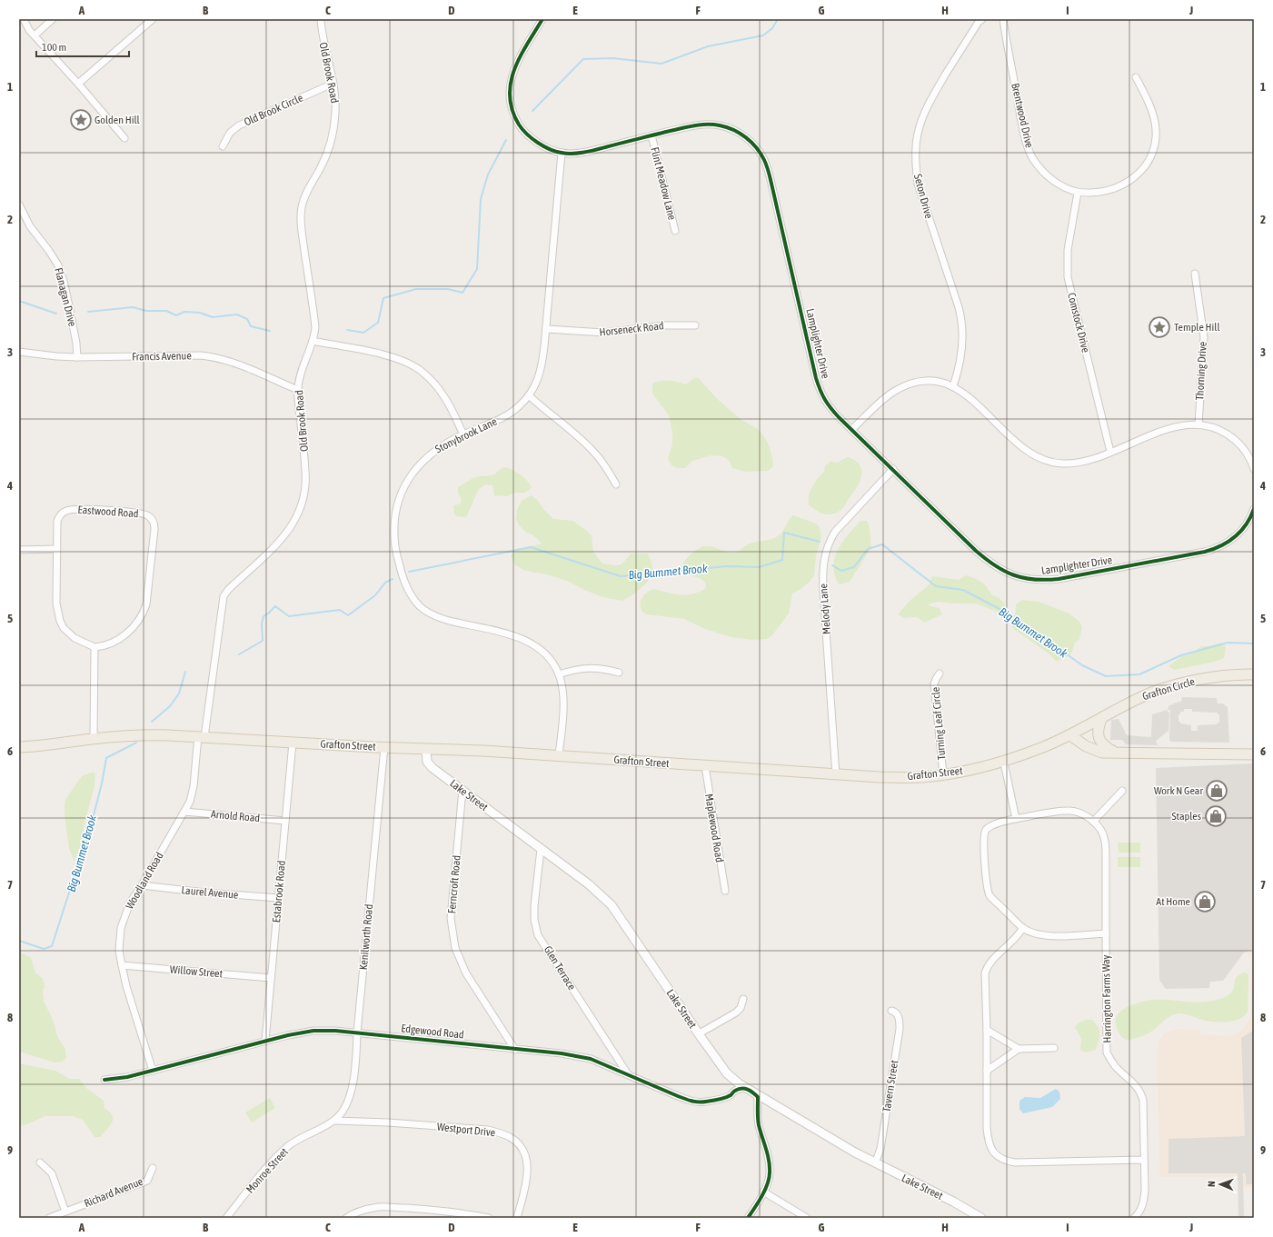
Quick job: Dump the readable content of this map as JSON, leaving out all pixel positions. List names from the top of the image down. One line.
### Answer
{"streets":{"main road":["Grafton Circle","Grafton Street"],"street":["Old Brook Road","Old Brook Circle","Brentwood Drive","Flint Meadow Lane","Seton Drive","Flanagan Drive","Comstock Drive","Horseneck Road","Lamplighter Drive","Francis Avenue","Thorning Drive","Stonybrook Lane","Eastwood Road","Melody Lane","Turning Leaf Circle","Lake Street","Arnold Road","Maplewood Road","Woodland Road","Ferncroft Road","Estabrook Road","Laurel Avenue","Kenilworth Road","Glen Terrace","Willow Street","Harrington Farms Way","Edgewood Road","Tavern Street","Westport Drive","Monroe Street","Richard Avenue"]},"crossings":[["Old Brook Road","Old Brook Circle"],["Old Brook Road","Francis Avenue"],["Old Brook Road","Grafton Street"],["Old Brook Road","Woodland Road"],["Brentwood Drive","Comstock Drive"],["Flint Meadow Lane","Lamplighter Drive"],["Flanagan Drive","Francis Avenue"],["Horseneck Road","Stonybrook Lane"],["Lamplighter Drive","Stonybrook Lane"],["Lamplighter Drive","Melody Lane"],["Stonybrook Lane","Grafton Street"],["Melody Lane","Grafton Street"],["Grafton Circle","Grafton Street"],["Turning Leaf Circle","Grafton Street"],["Grafton Street","Lake Street"],["Grafton Street","Maplewood Road"],["Grafton Street","Woodland Road"],["Grafton Street","Estabrook Road"],["Grafton Street","Kenilworth Road"],["Lake Street","Ferncroft Road"],["Lake Street","Glen Terrace"],["Lake Street","Edgewood Road"],["Lake Street","Tavern Street"],["Arnold Road","Woodland Road"],["Arnold Road","Estabrook Road"],["Woodland Road","Laurel Avenue"],["Woodland Road","Willow Street"],["Woodland Road","Edgewood Road"],["Ferncroft Road","Edgewood Road"],["Estabrook Road","Laurel Avenue"],["Estabrook Road","Willow Street"],["Estabrook Road","Edgewood Road"],["Kenilworth Road","Edgewood Road"],["Kenilworth Road","Westport Drive"],["Kenilworth Road","Monroe Street"],["Glen Terrace","Edgewood Road"],["Westport Drive","Monroe Street"]],"water":["Big Bummet Brook"],"places":{"place":["Golden Hill","Temple Hill"],"shop":["Work N Gear","Staples","At Home"]},"scale_bar":"100 m","north":"left","grid":{"columns":["A","B","C","D","E","F","G","H","I","J"],"rows":["1","2","3","4","5","6","7","8","9"]}}
